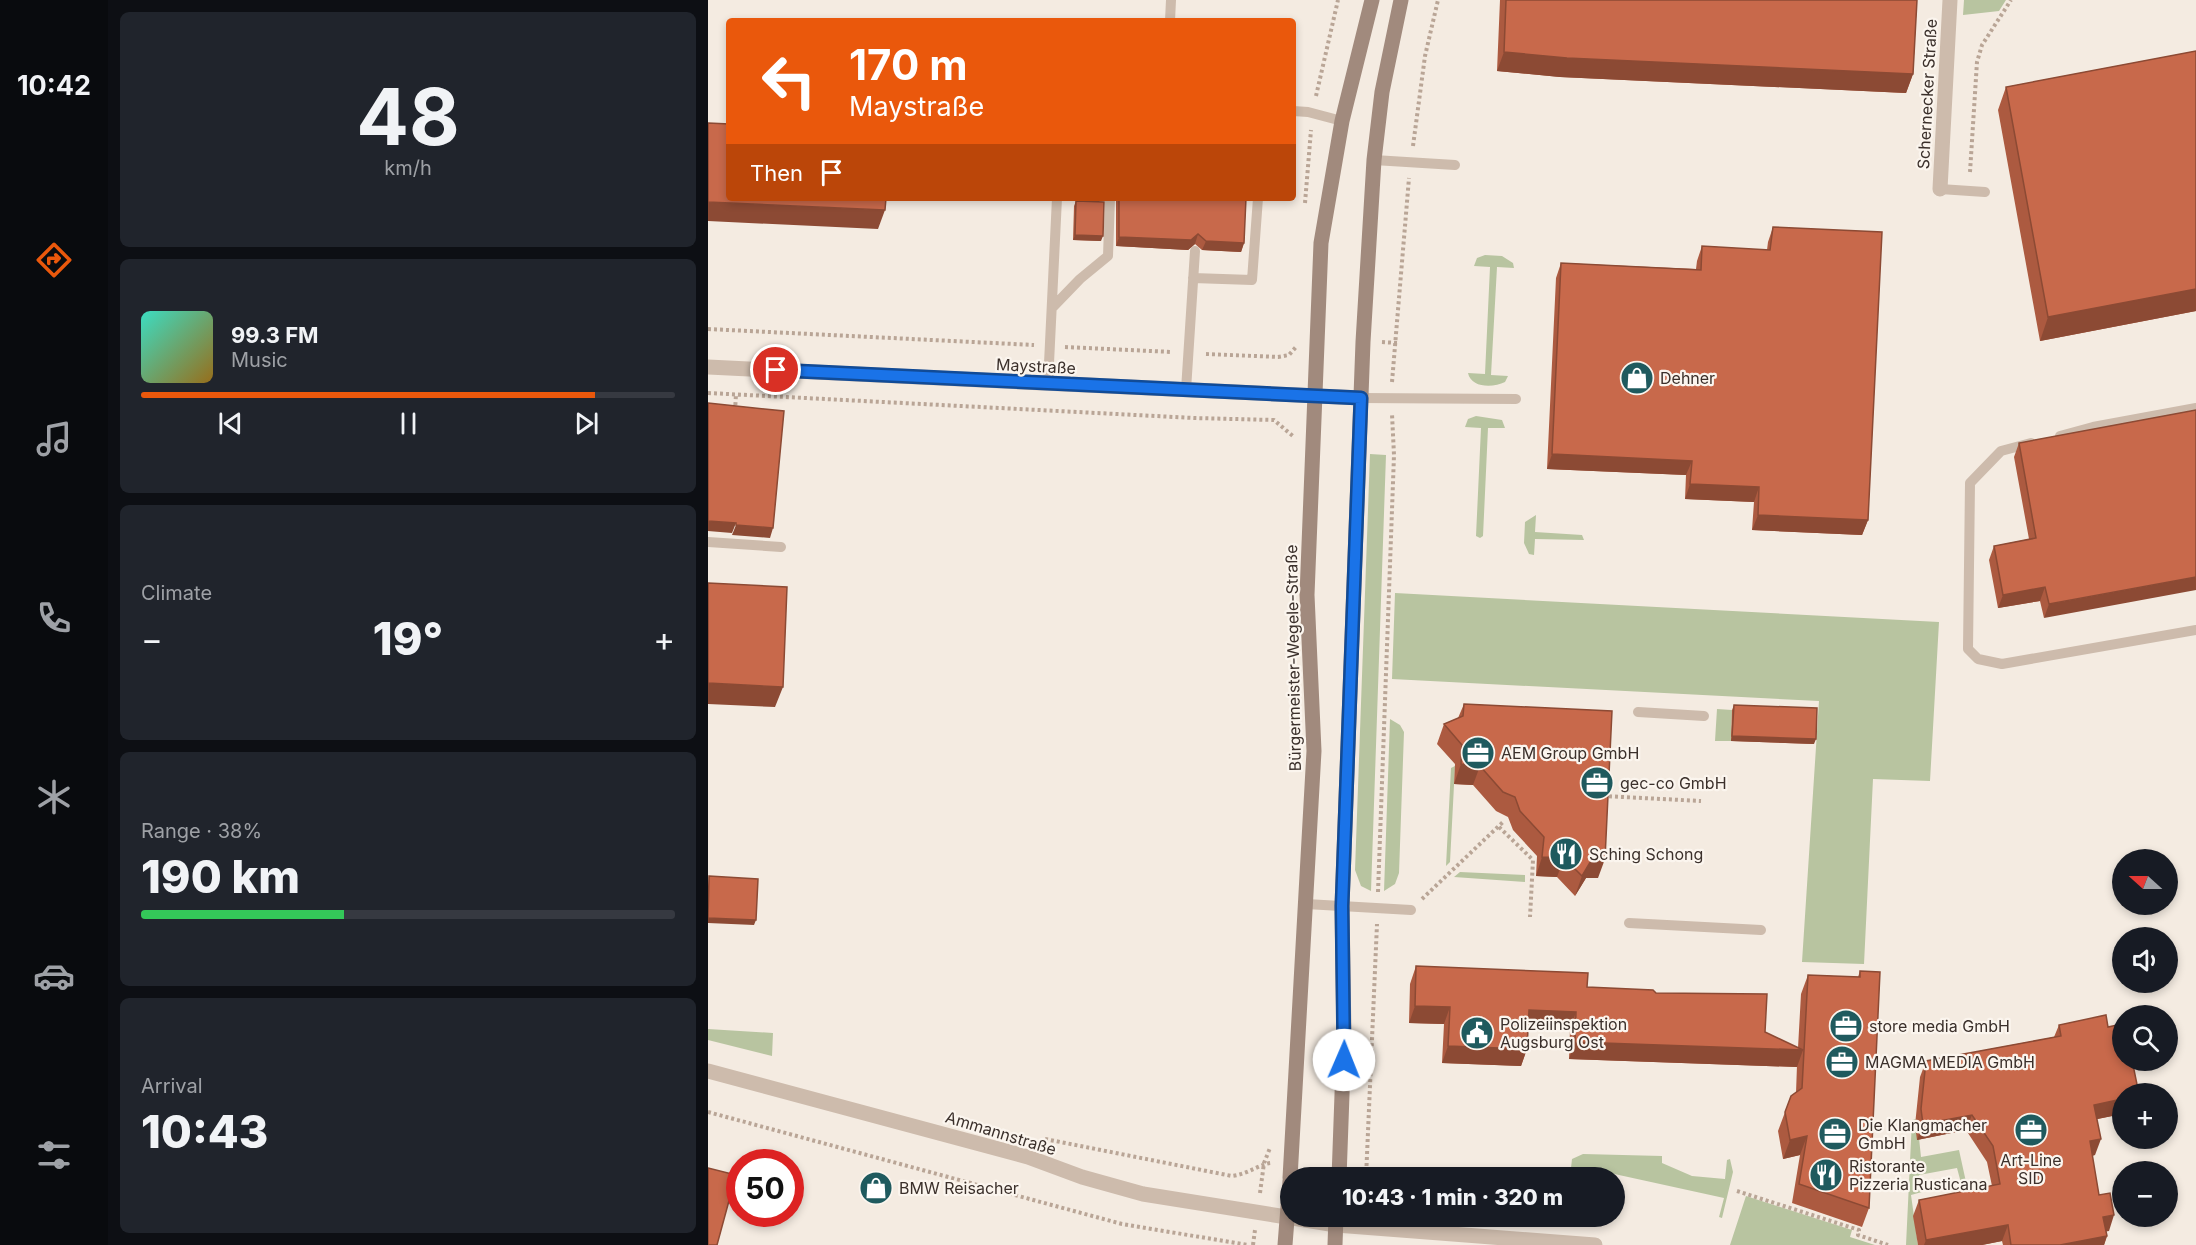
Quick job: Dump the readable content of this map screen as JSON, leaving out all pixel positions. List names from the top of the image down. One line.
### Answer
{"streets":{"main road":["Bürgermeister-Wegele-Straße"],"street":["Schernecker Straße","Maystraße","Ammannstraße"]},"crossings":[["Maystraße","Bürgermeister-Wegele-Straße"]],"places":{"shop":["Dehner","BMW Reisacher"],"office":["AEM Group GmbH","gec-co GmbH","store media GmbH","MAGMA MEDIA GmbH","Art-Line SID","Die Klangmacher GmbH"],"restaurant":["Sching Schong","Ristorante Pizzeria Rusticana"],"public building":["Polizeiinspektion Augsburg Ost"]},"north":"left","page":{"tabs":"10:42","tile":[["48","km/h"],"Climate",["Range · 38%","190 km"],["Arrival","10:43"]],"turn":["170 m","Maystraße"],"then":"Then","song":["99.3 FM","Music"],"heat":["−","19°","+"],"map_buttons":["+","−"],"limit":"50","trip":"10:43 · 1 min · 320 m"}}
